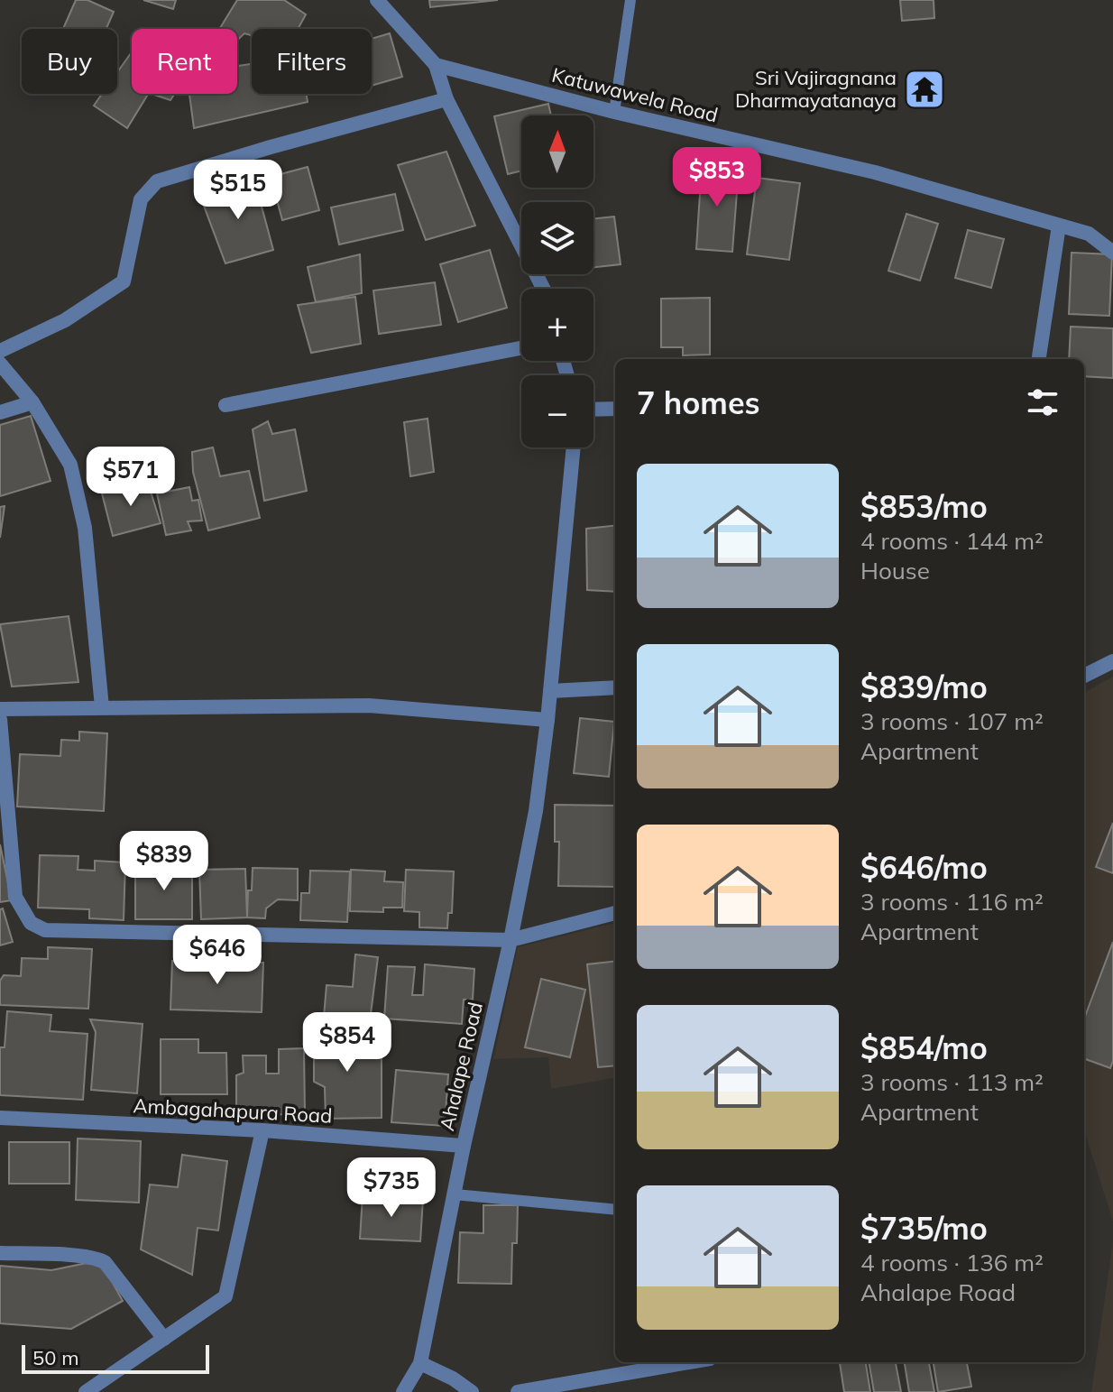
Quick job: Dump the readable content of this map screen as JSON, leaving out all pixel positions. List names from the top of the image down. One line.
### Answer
{"streets":{"street":["Katuwawela Road","Ahalape Road","Ambagahapura Road"]},"crossings":[["Ahalape Road","Ambagahapura Road"]],"places":{"temple":["Sri Vajiragnana Dharmayatanaya"]},"scale_bar":"50 m","north":"top","page":{"chip":["Buy","Rent","Filters"],"map_buttons":["+","−"],"price":["$853","$515","$571","$839","$646","$854","$735"],"heading":"7 homes","list":[{"name":"$853/mo","note":"4 rooms · 144 m² · House"},{"name":"$839/mo","note":"3 rooms · 107 m² · Apartment"},{"name":"$646/mo","note":"3 rooms · 116 m² · Apartment"},{"name":"$854/mo","note":"3 rooms · 113 m² · Apartment"},{"name":"$735/mo","note":"4 rooms · 136 m² · Ahalape Road"}],"scale":"50 m"}}
